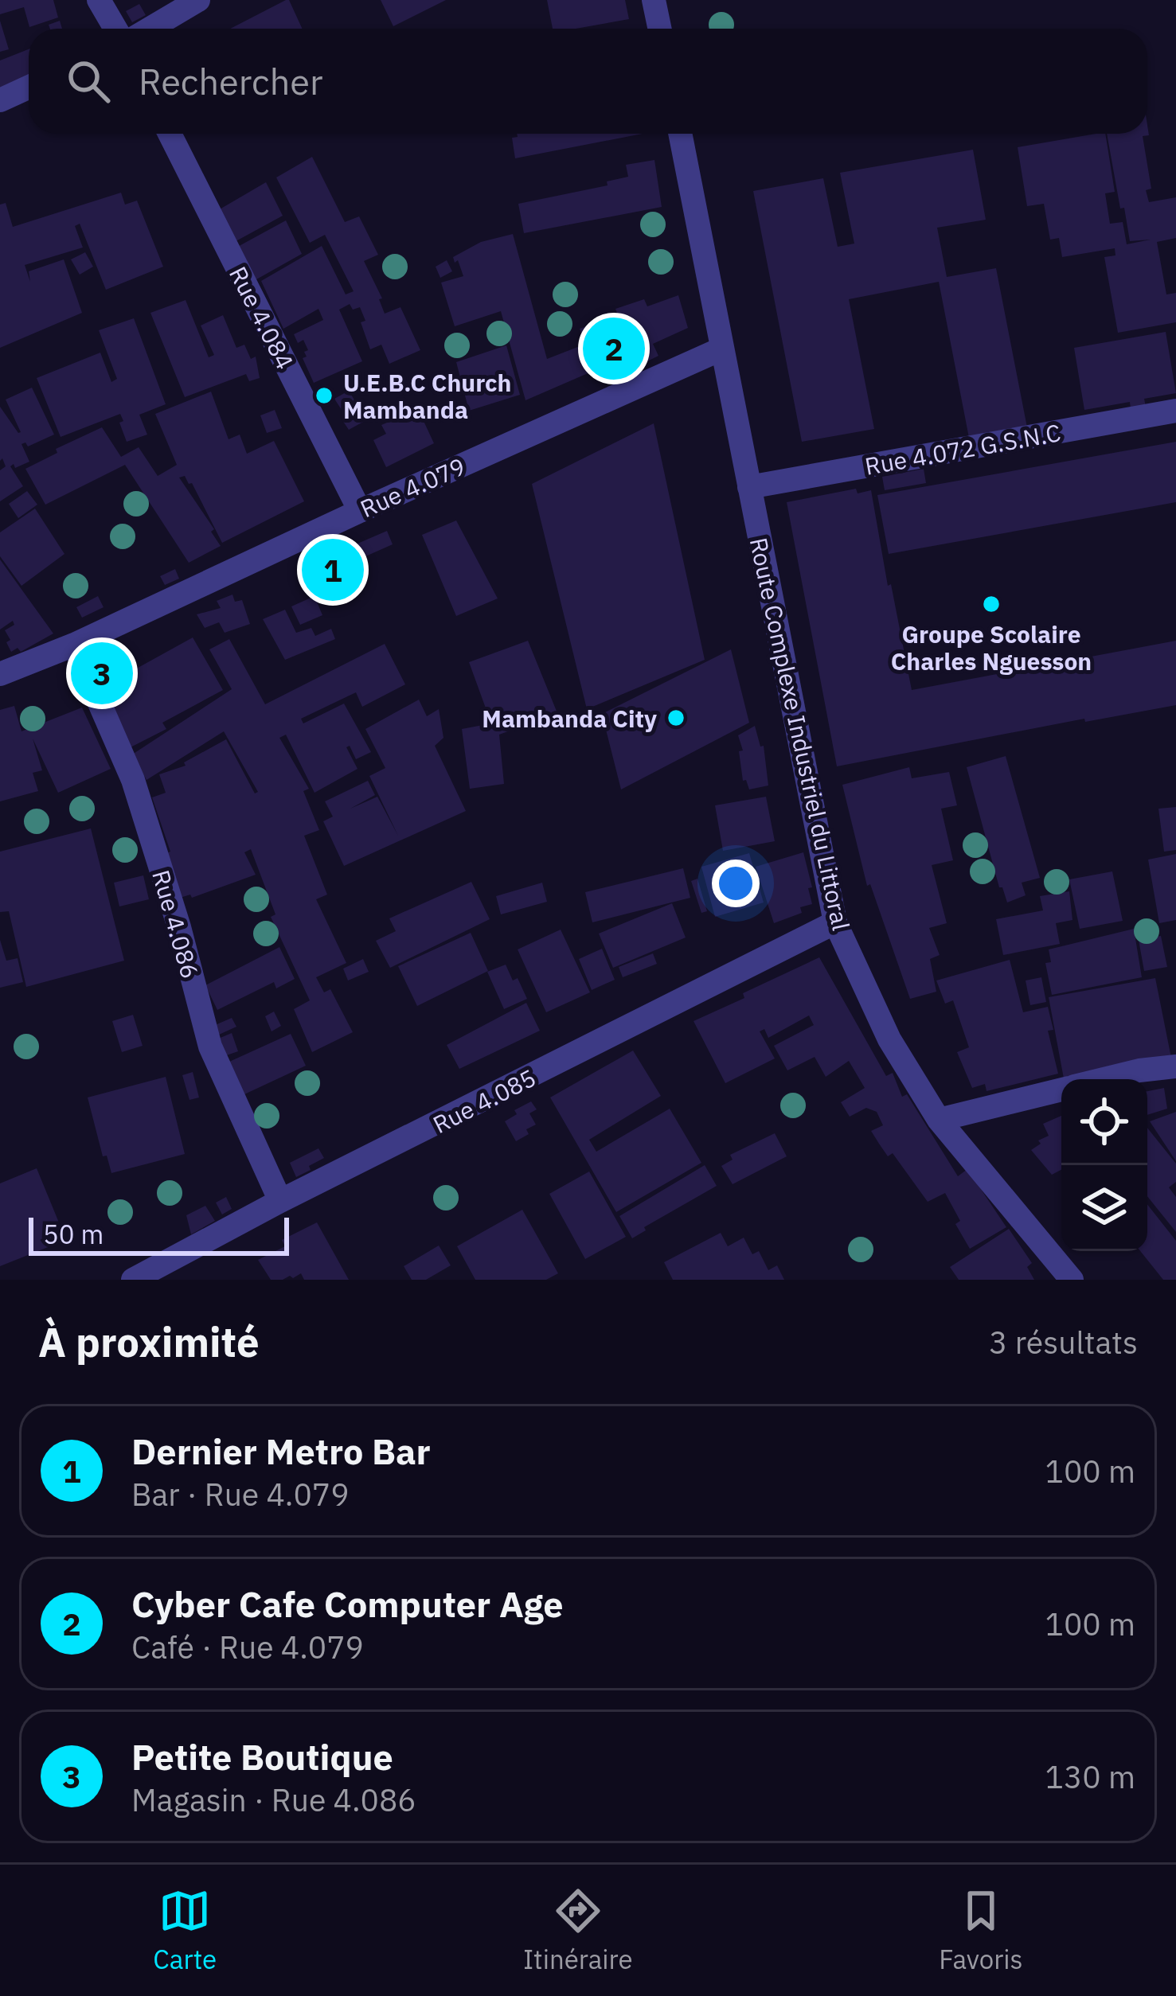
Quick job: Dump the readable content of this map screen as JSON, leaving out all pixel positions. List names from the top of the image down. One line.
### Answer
{"streets":{"street":["Rue 4.084","Rue 4.072 G.S.N.C","Rue 4.079","Route Complexe Industriel du Littoral","Rue 4.086","Rue 4.085"]},"crossings":[["Rue 4.084","Rue 4.079"],["Rue 4.072 G.S.N.C","Route Complexe Industriel du Littoral"],["Rue 4.079","Route Complexe Industriel du Littoral"],["Rue 4.079","Rue 4.086"],["Route Complexe Industriel du Littoral","Rue 4.085"],["Rue 4.086","Rue 4.085"]],"places":["U.E.B.C Church Mambanda","Groupe Scolaire Charles Nguesson","Mambanda City"],"scale_bar":"50 m","page":{"search":"Rechercher","pins":["2","1","3"],"scale":"50 m","heading":["À proximité","3 résultats"],"list":[{"mark":"1","name":"Dernier Metro Bar","note":"Bar · Rue 4.079","value":"100 m"},{"mark":"2","name":"Cyber Cafe Computer Age","note":"Café · Rue 4.079","value":"100 m"},{"mark":"3","name":"Petite Boutique","note":"Magasin · Rue 4.086","value":"130 m"}],"nav":["Carte","Itinéraire","Favoris"]}}
